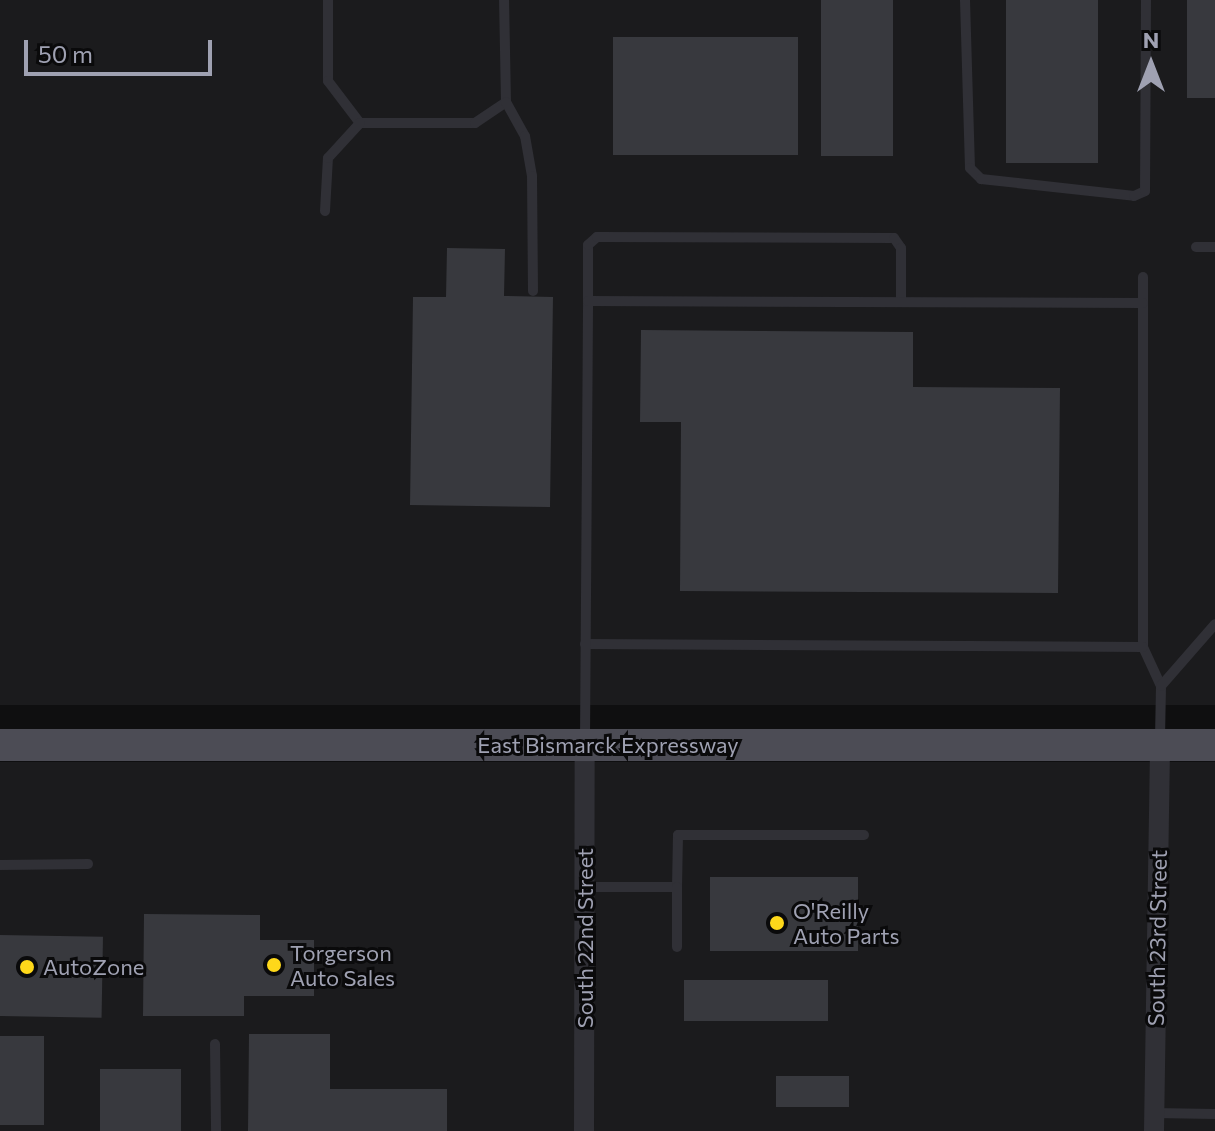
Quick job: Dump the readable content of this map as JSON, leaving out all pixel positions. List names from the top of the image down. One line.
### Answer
{"streets":{"main road":["East Bismarck Expressway"],"street":["South 22nd Street","South 23rd Street"]},"crossings":[["East Bismarck Expressway","South 22nd Street"],["East Bismarck Expressway","South 23rd Street"]],"places":["O'Reilly Auto Parts","Torgerson Auto Sales","AutoZone"],"scale_bar":"50 m","north":"top"}
